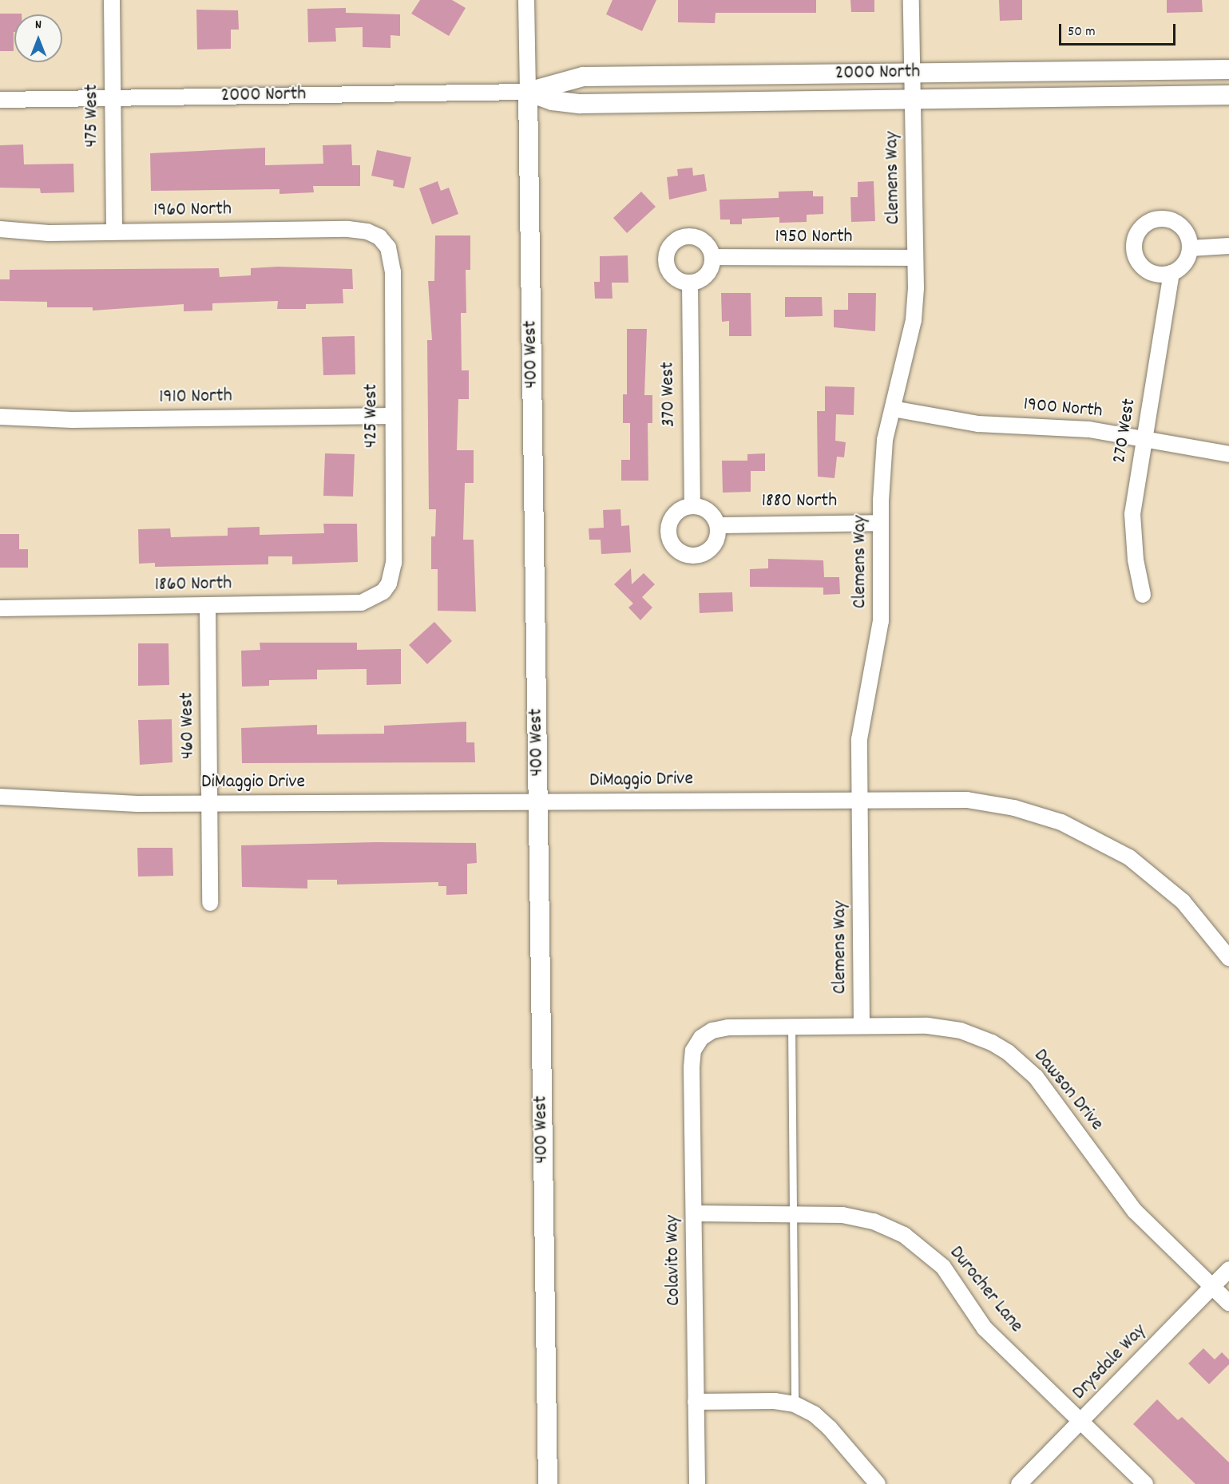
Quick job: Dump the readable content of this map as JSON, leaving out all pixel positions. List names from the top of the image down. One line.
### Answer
{"streets":{"street":["2000 North","475 West","Clemens Way","1960 North","1950 North","400 West","370 West","1910 North","1900 North","425 West","270 West","1880 North","1860 North","460 West","DiMaggio Drive","Dawson Drive","Colavito Way","Durocher Lane","Drysdale Way"]},"crossings":[["2000 North","475 West"],["2000 North","Clemens Way"],["2000 North","400 West"],["475 West","1960 North"],["Clemens Way","1950 North"],["Clemens Way","1900 North"],["Clemens Way","1880 North"],["Clemens Way","DiMaggio Drive"],["Clemens Way","Dawson Drive"],["1960 North","425 West"],["1950 North","370 West"],["400 West","DiMaggio Drive"],["370 West","1880 North"],["1910 North","425 West"],["1900 North","270 West"],["425 West","1860 North"],["1860 North","460 West"],["460 West","DiMaggio Drive"],["Dawson Drive","Colavito Way"],["Dawson Drive","Drysdale Way"],["Colavito Way","Durocher Lane"],["Durocher Lane","Drysdale Way"]],"scale_bar":"50 m","north":"top"}
